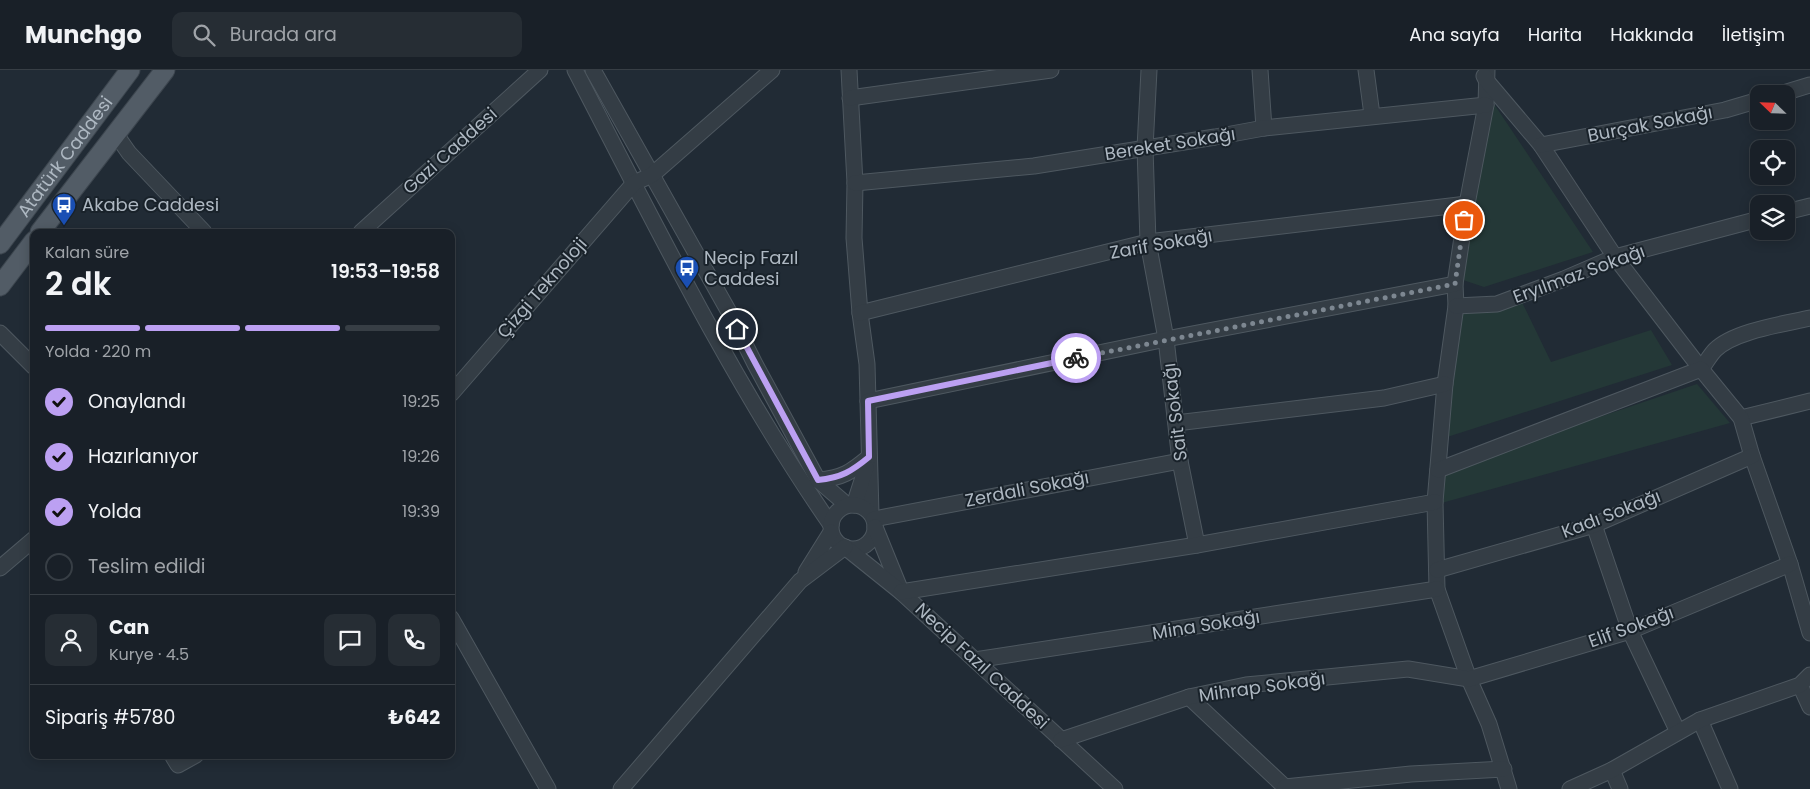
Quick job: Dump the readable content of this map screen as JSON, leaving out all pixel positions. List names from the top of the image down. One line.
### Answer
{"streets":{"main road":["Atatürk Caddesi"],"street":["Burçak Sokağı","Bereket Sokağı","Gazi Caddesi","Zarif Sokağı","Eryılmaz Sokağı","Çizgi Teknoloji","Sait Sokağı","Zerdali Sokağı","Kadı Sokağı","Mina Sokağı","Elif Sokağı","Necip Fazıl Caddesi","Mihrap Sokağı"]},"crossings":[["Bereket Sokağı","Sait Sokağı"],["Zarif Sokağı","Sait Sokağı"],["Sait Sokağı","Zerdali Sokağı"],["Zerdali Sokağı","Necip Fazıl Caddesi"],["Mina Sokağı","Necip Fazıl Caddesi"],["Elif Sokağı","Mihrap Sokağı"],["Necip Fazıl Caddesi","Mihrap Sokağı"]],"places":{"bus stop":["Akabe Caddesi","Necip Fazıl Caddesi"]},"north":"top left","page":{"header":"Munchgo","search":"Burada ara","nav":["Ana sayfa","Harita","Hakkında","İletişim"],"heading":["2 dk","Kalan süre","19:53–19:58"],"panel":["Can","Kurye · 4.5","Sipariş #5780","₺642"],"bar":"Yolda · 220 m","list":[["Onaylandı","19:25"],["Hazırlanıyor","19:26"],["Yolda","19:39"],"Teslim edildi"]}}
